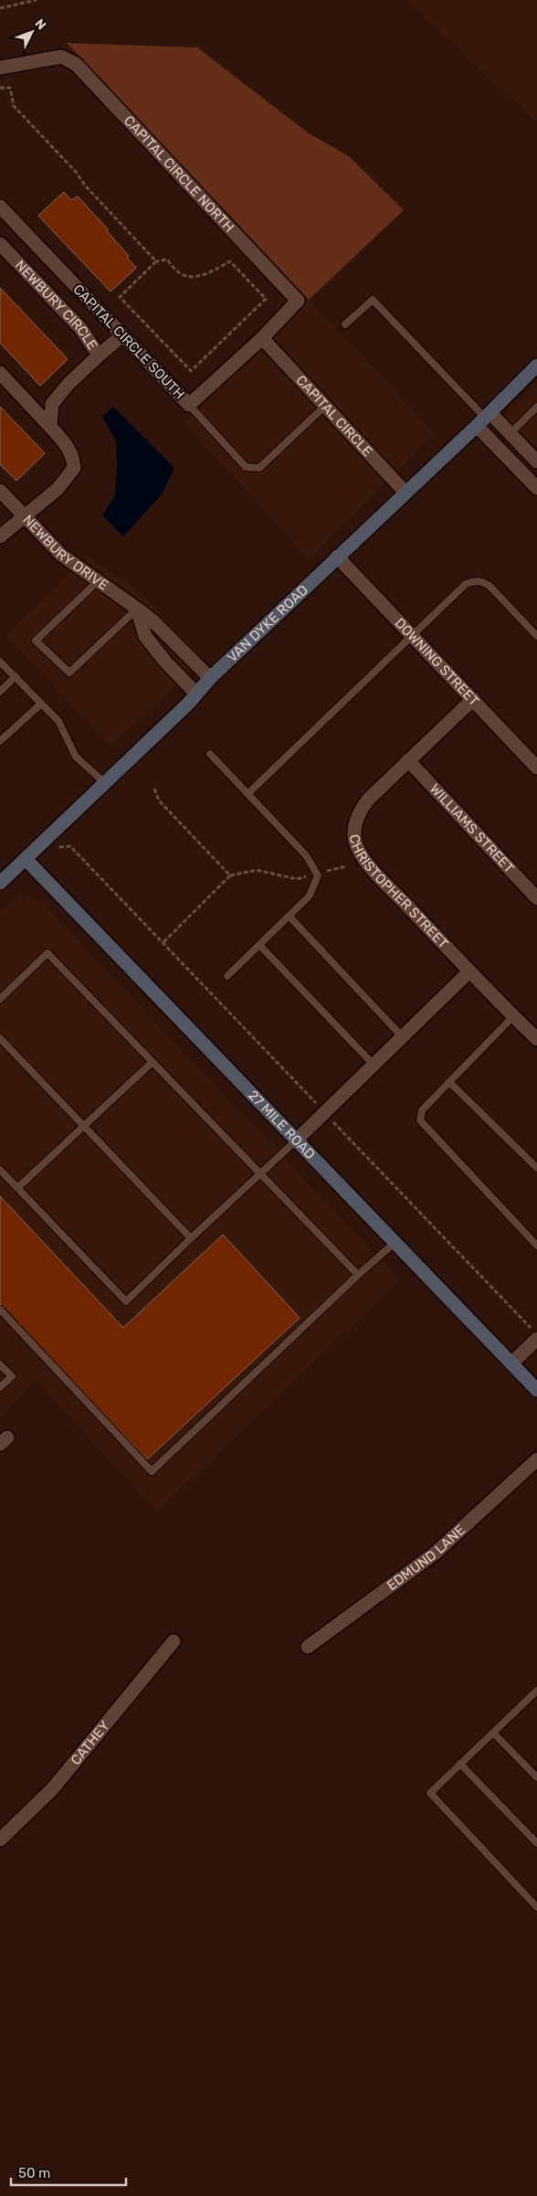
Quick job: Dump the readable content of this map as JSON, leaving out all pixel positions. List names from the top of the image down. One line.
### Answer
{"streets":{"street":["CAPITAL CIRCLE NORTH","NEWBURY CIRCLE","CAPITAL CIRCLE SOUTH","CAPITAL CIRCLE","NEWBURY DRIVE","VAN DYKE ROAD","DOWNING STREET","WILLIAMS STREET","CHRISTOPHER STREET","27 MILE ROAD","EDMUND LANE","CATHEY"]},"crossings":[["CAPITAL CIRCLE NORTH","CAPITAL CIRCLE SOUTH"],["CAPITAL CIRCLE NORTH","CAPITAL CIRCLE"],["CAPITAL CIRCLE SOUTH","CAPITAL CIRCLE"],["CAPITAL CIRCLE","VAN DYKE ROAD"],["NEWBURY DRIVE","VAN DYKE ROAD"],["VAN DYKE ROAD","DOWNING STREET"],["VAN DYKE ROAD","27 MILE ROAD"],["DOWNING STREET","CHRISTOPHER STREET"],["WILLIAMS STREET","CHRISTOPHER STREET"]],"scale_bar":"50 m","north":"top right"}
